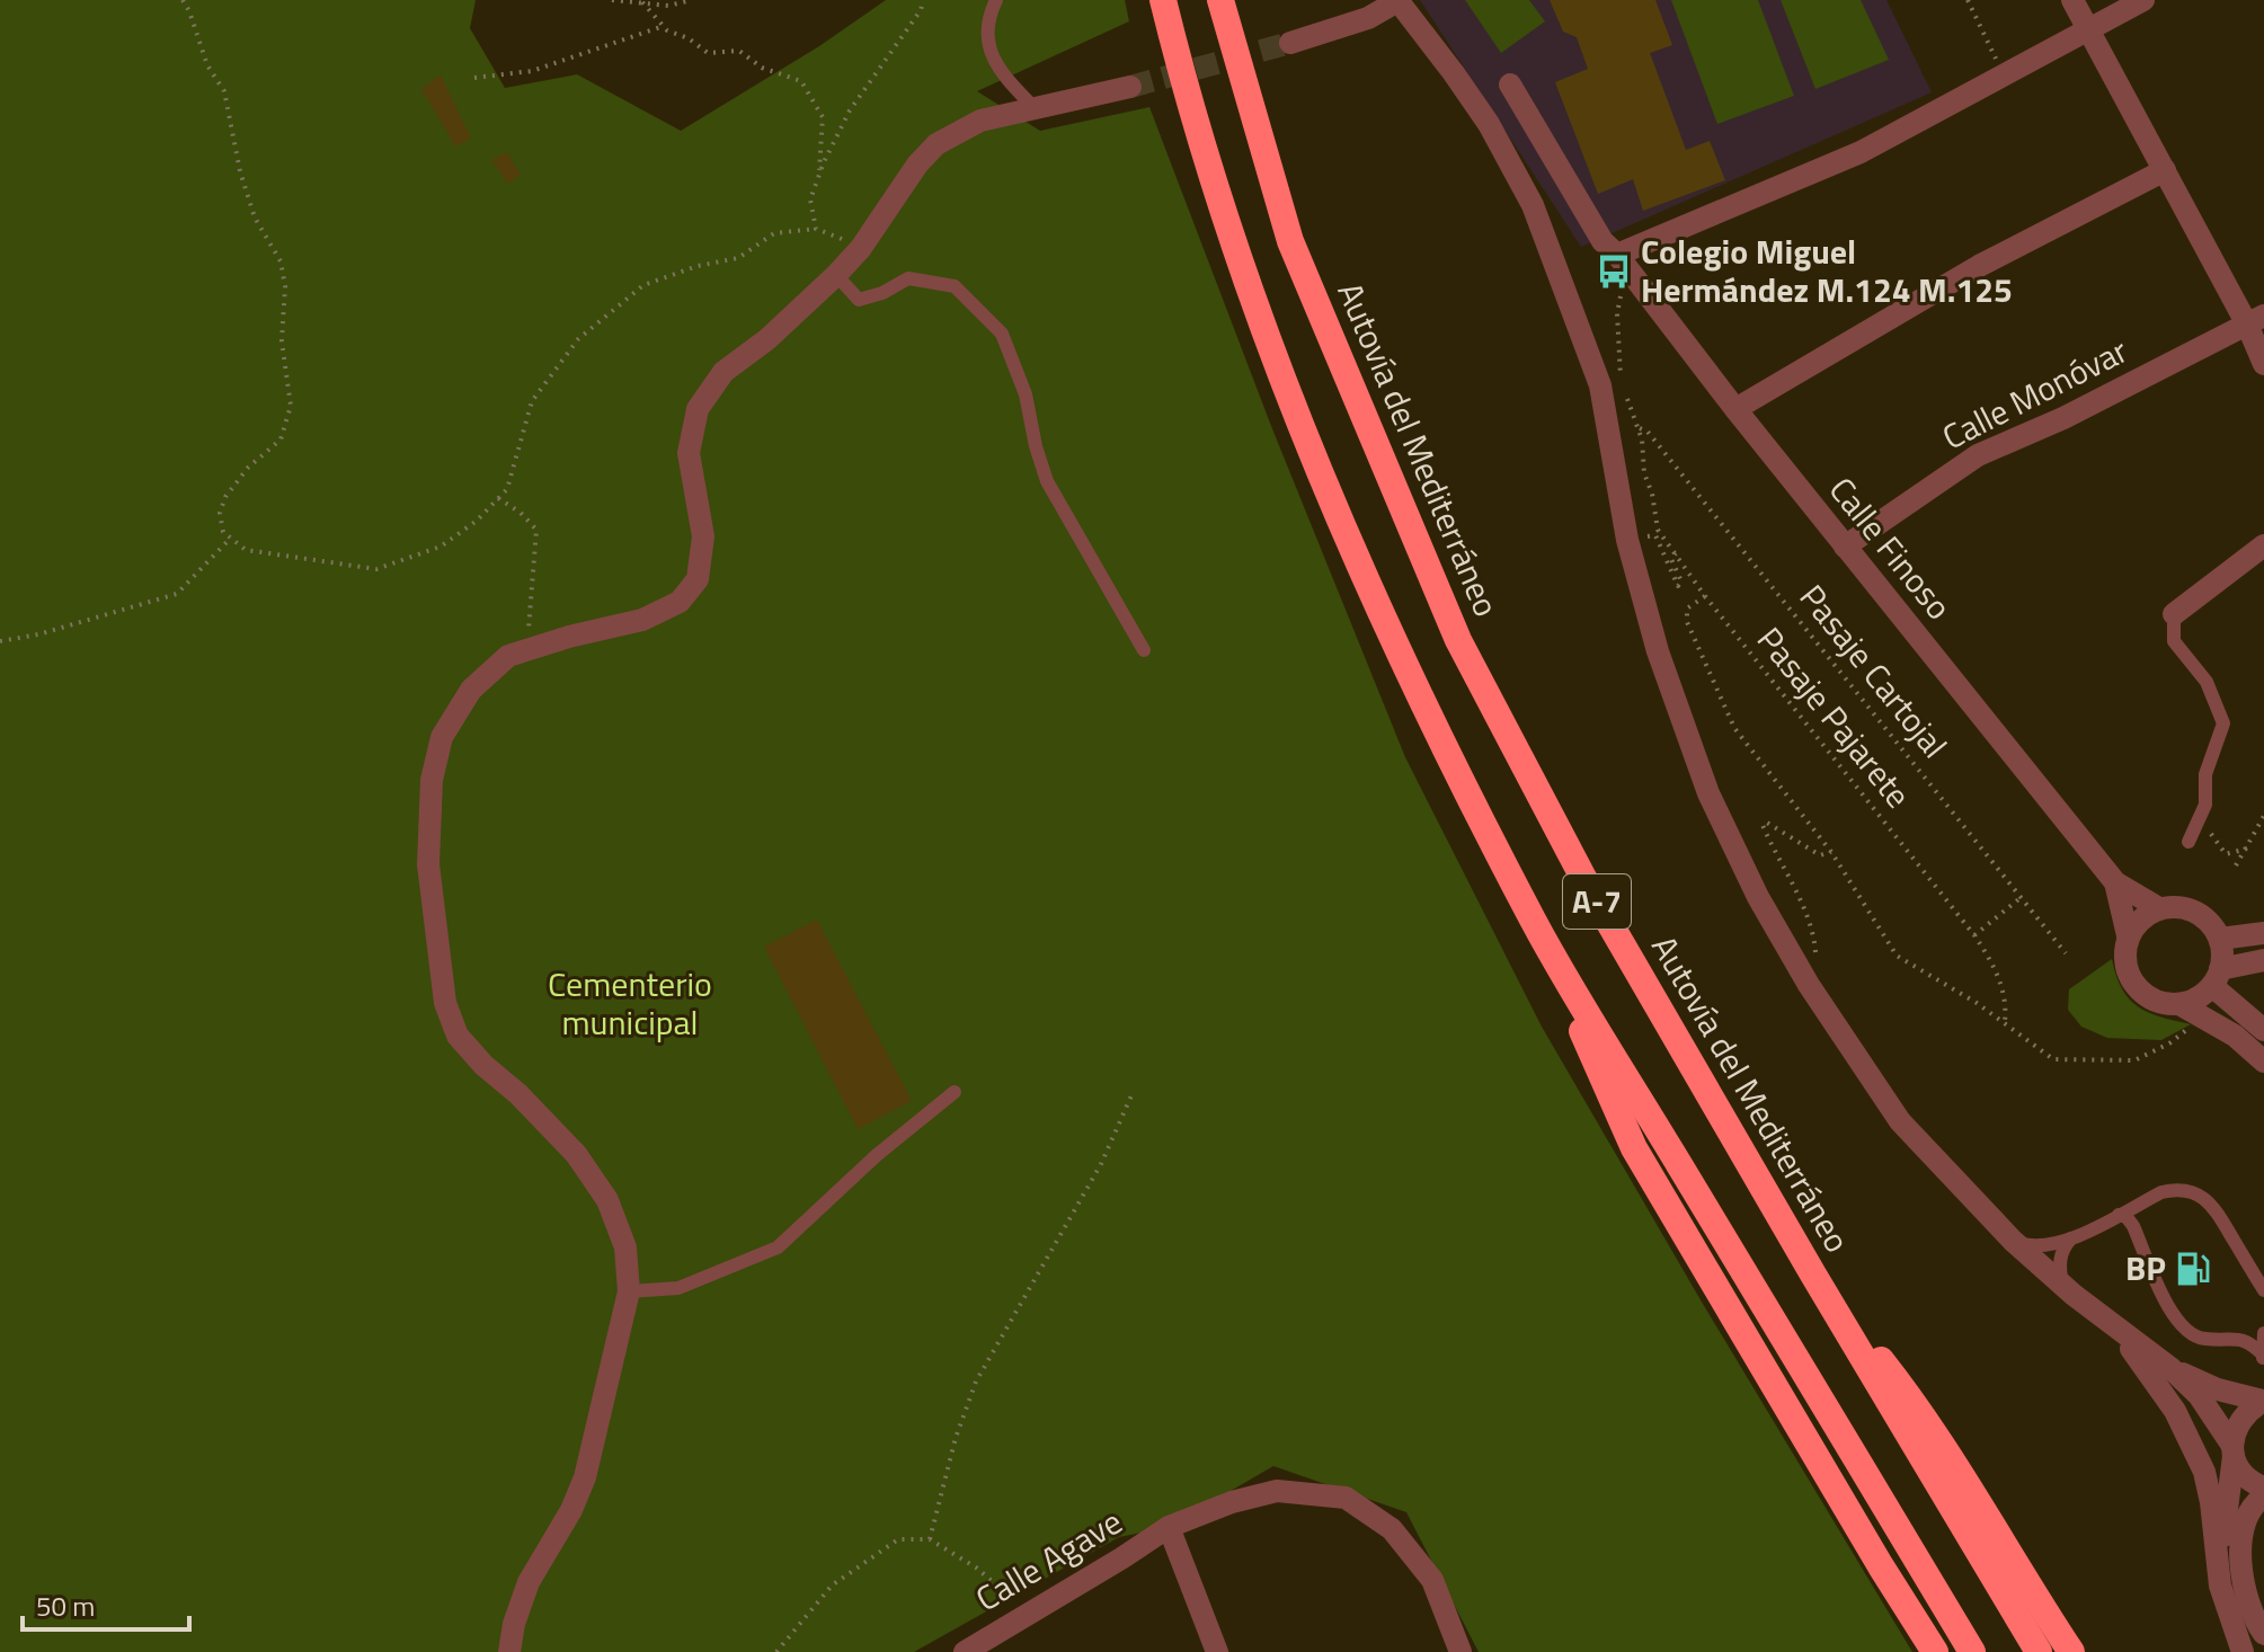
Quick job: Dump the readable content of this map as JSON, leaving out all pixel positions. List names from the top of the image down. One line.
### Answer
{"streets":{"highway":["Autovía del Mediterráneo","A-7"],"street":["Calle Monóvar","Calle Finoso","Calle Agave"],"path":["Pasaje Cartojal","Pasaje Pajarete"]},"crossings":[["Calle Monóvar","Calle Finoso"],["Pasaje Cartojal","Pasaje Pajarete"]],"parks":["Cementerio municipal"],"places":{"bus stop":["Colegio Miguel Hermández M.124 M.125"],"fuel station":["BP"]},"scale_bar":"50 m"}
